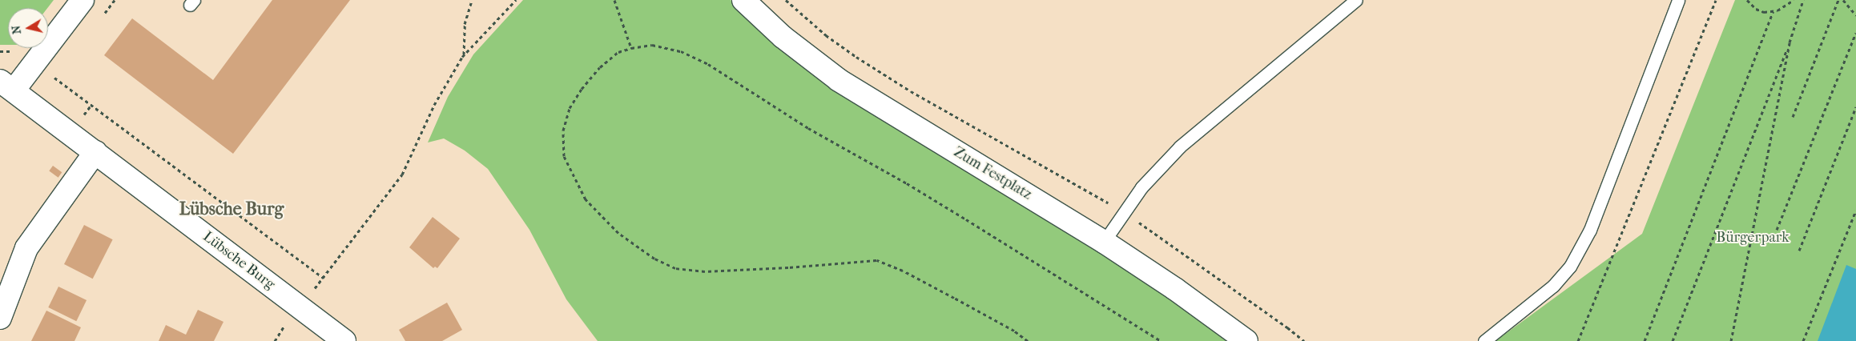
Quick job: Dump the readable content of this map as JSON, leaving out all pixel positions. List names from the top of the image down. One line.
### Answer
{"streets":{"street":["Zum Festplatz","Lübsche Burg"]},"districts":["Lübsche Burg"],"parks":["Bürgerpark"],"north":"left"}
